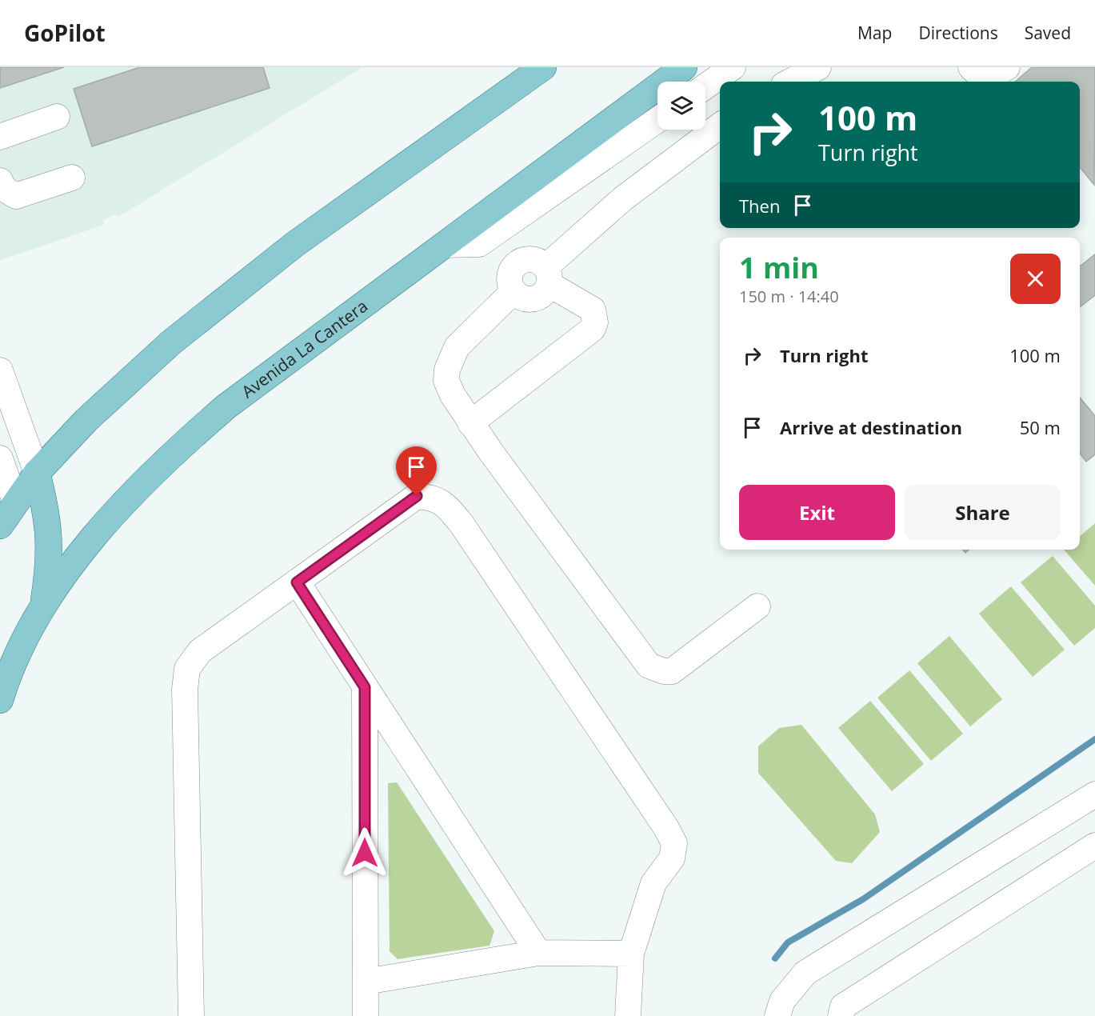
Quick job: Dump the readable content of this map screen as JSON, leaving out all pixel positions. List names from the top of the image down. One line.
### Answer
{"streets":{"main road":["Avenida La Cantera"]},"page":{"header":"GoPilot","nav":["Map","Directions","Saved"],"turn":["100 m","Turn right"],"then":"Then","heading":["1 min","150 m · 14:40"],"list":[{"name":"Turn right","value":"100 m"},{"name":"Arrive at destination","value":"50 m"}],"buttons":["Exit","Share"]}}
